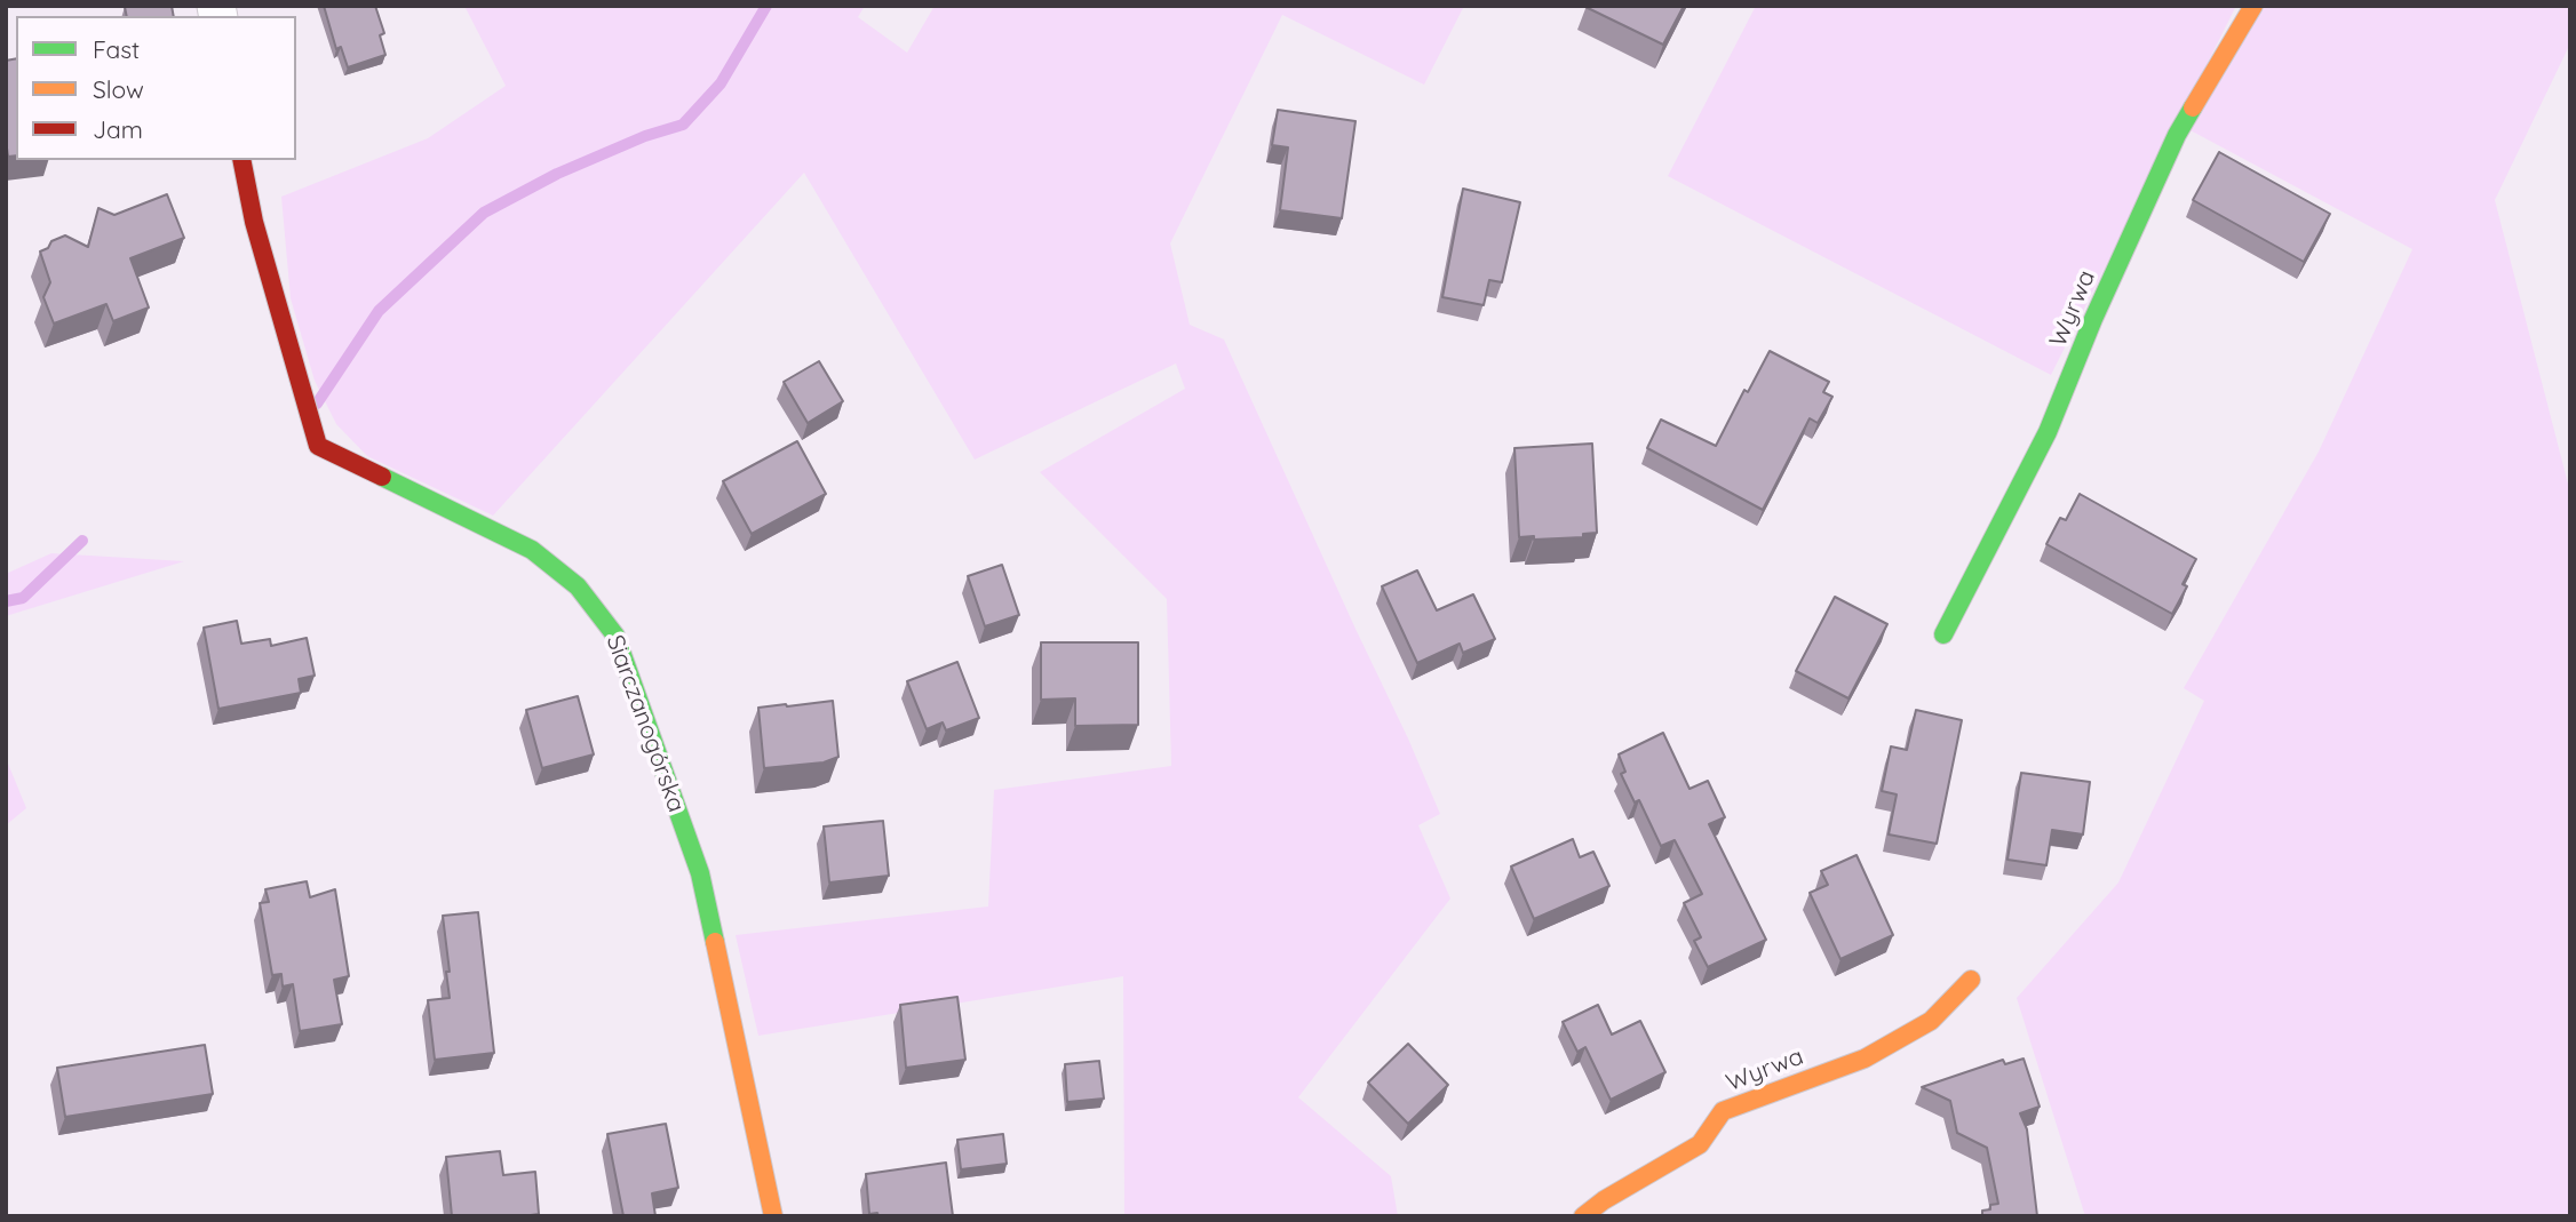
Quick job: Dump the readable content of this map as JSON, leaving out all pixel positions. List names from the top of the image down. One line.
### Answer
{"streets":{"street":["Wyrwa","Siarczanogórska"]},"legend":["Fast","Slow","Jam"]}
